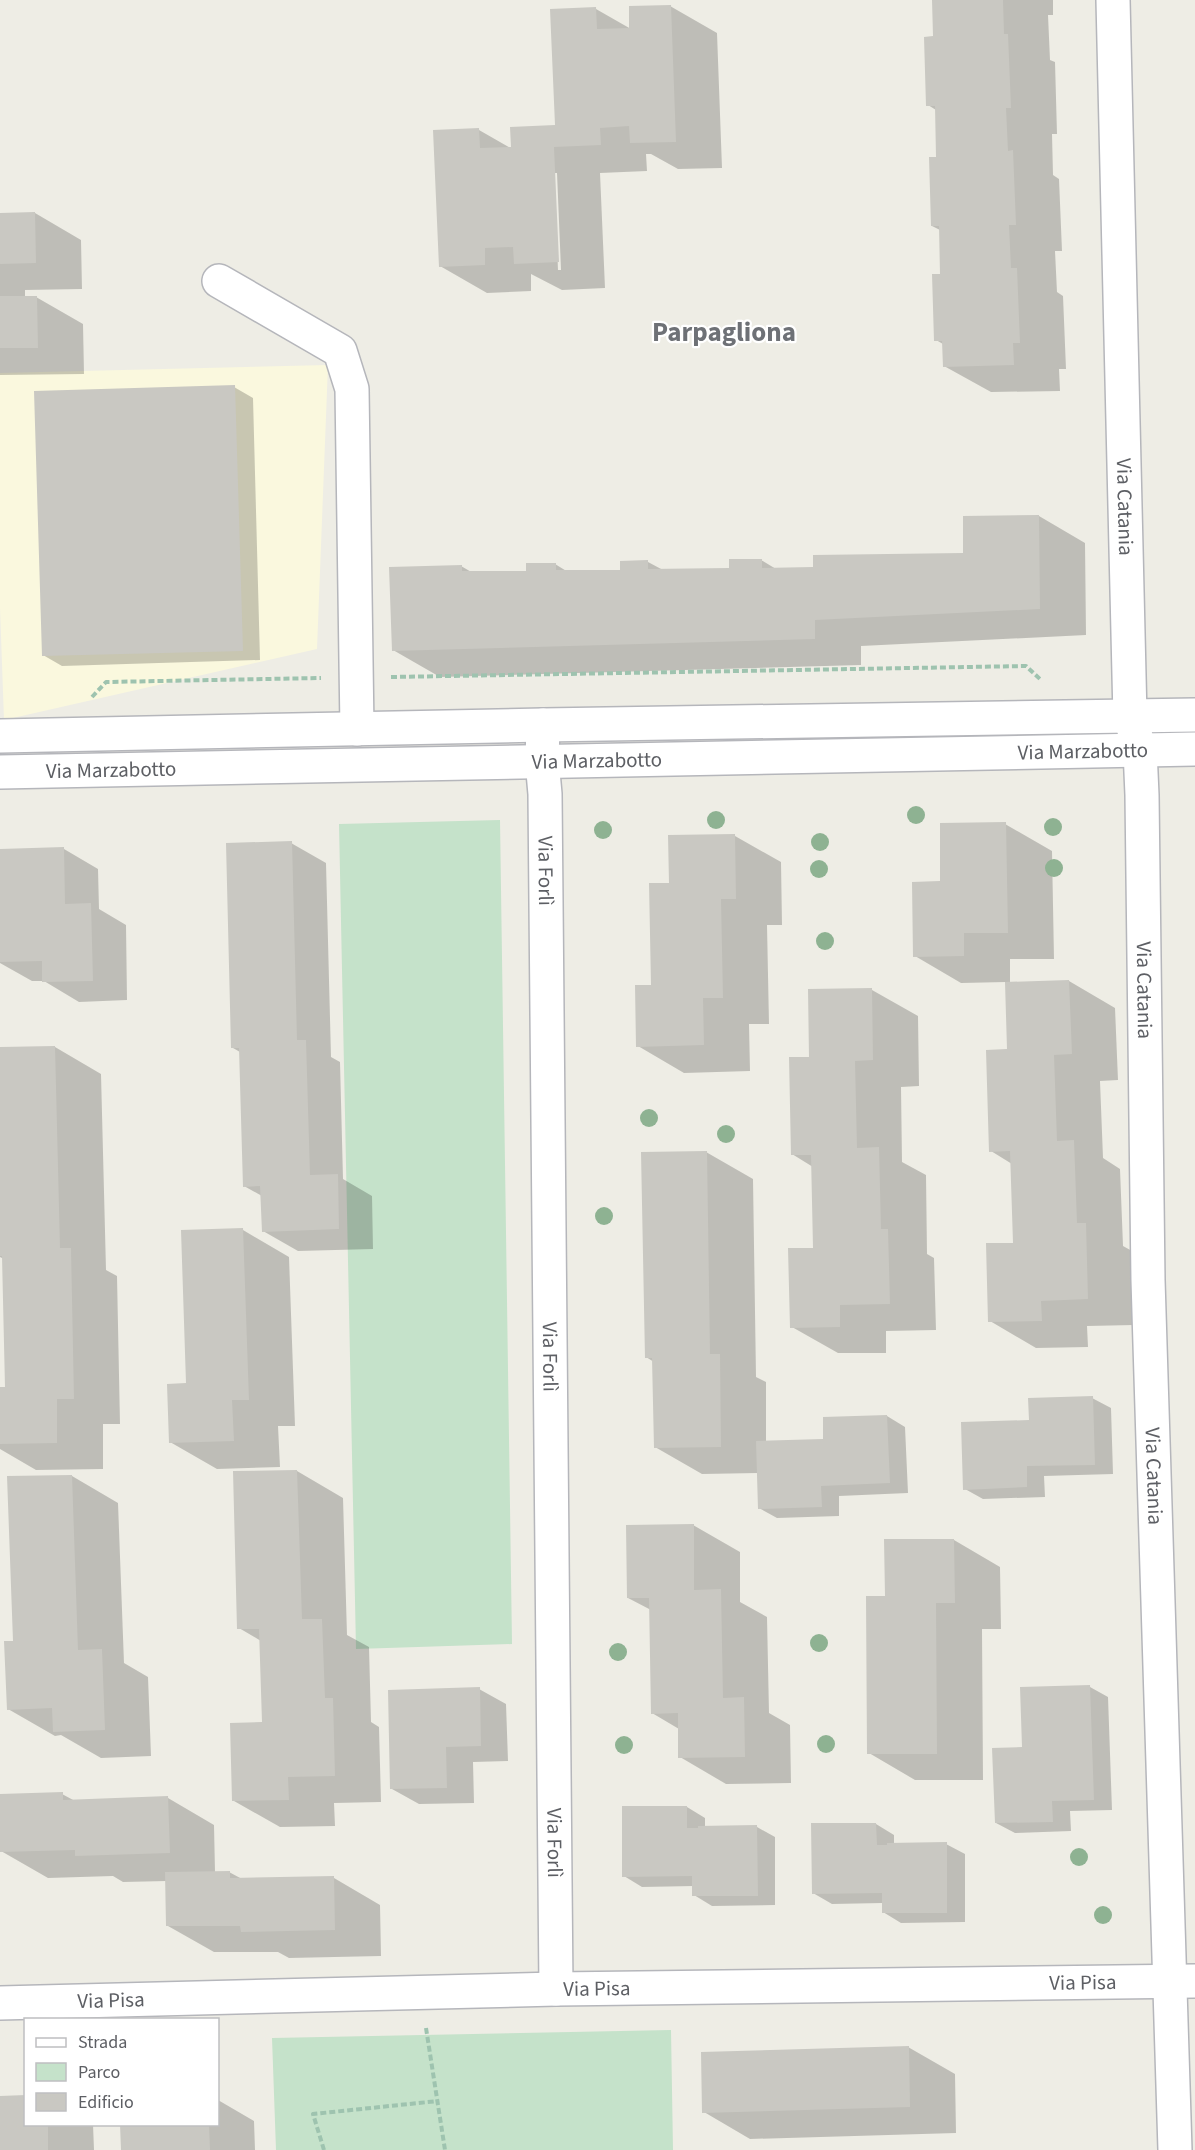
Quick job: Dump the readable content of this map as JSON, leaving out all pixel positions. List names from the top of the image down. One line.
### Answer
{"streets":{"street":["Via Catania","Via Marzabotto","Via Forlì","Via Pisa"]},"crossings":[["Via Catania","Via Marzabotto"],["Via Catania","Via Pisa"],["Via Marzabotto","Via Forlì"],["Via Forlì","Via Pisa"]],"districts":["Parpagliona"],"legend":["Strada","Parco","Edificio"]}
